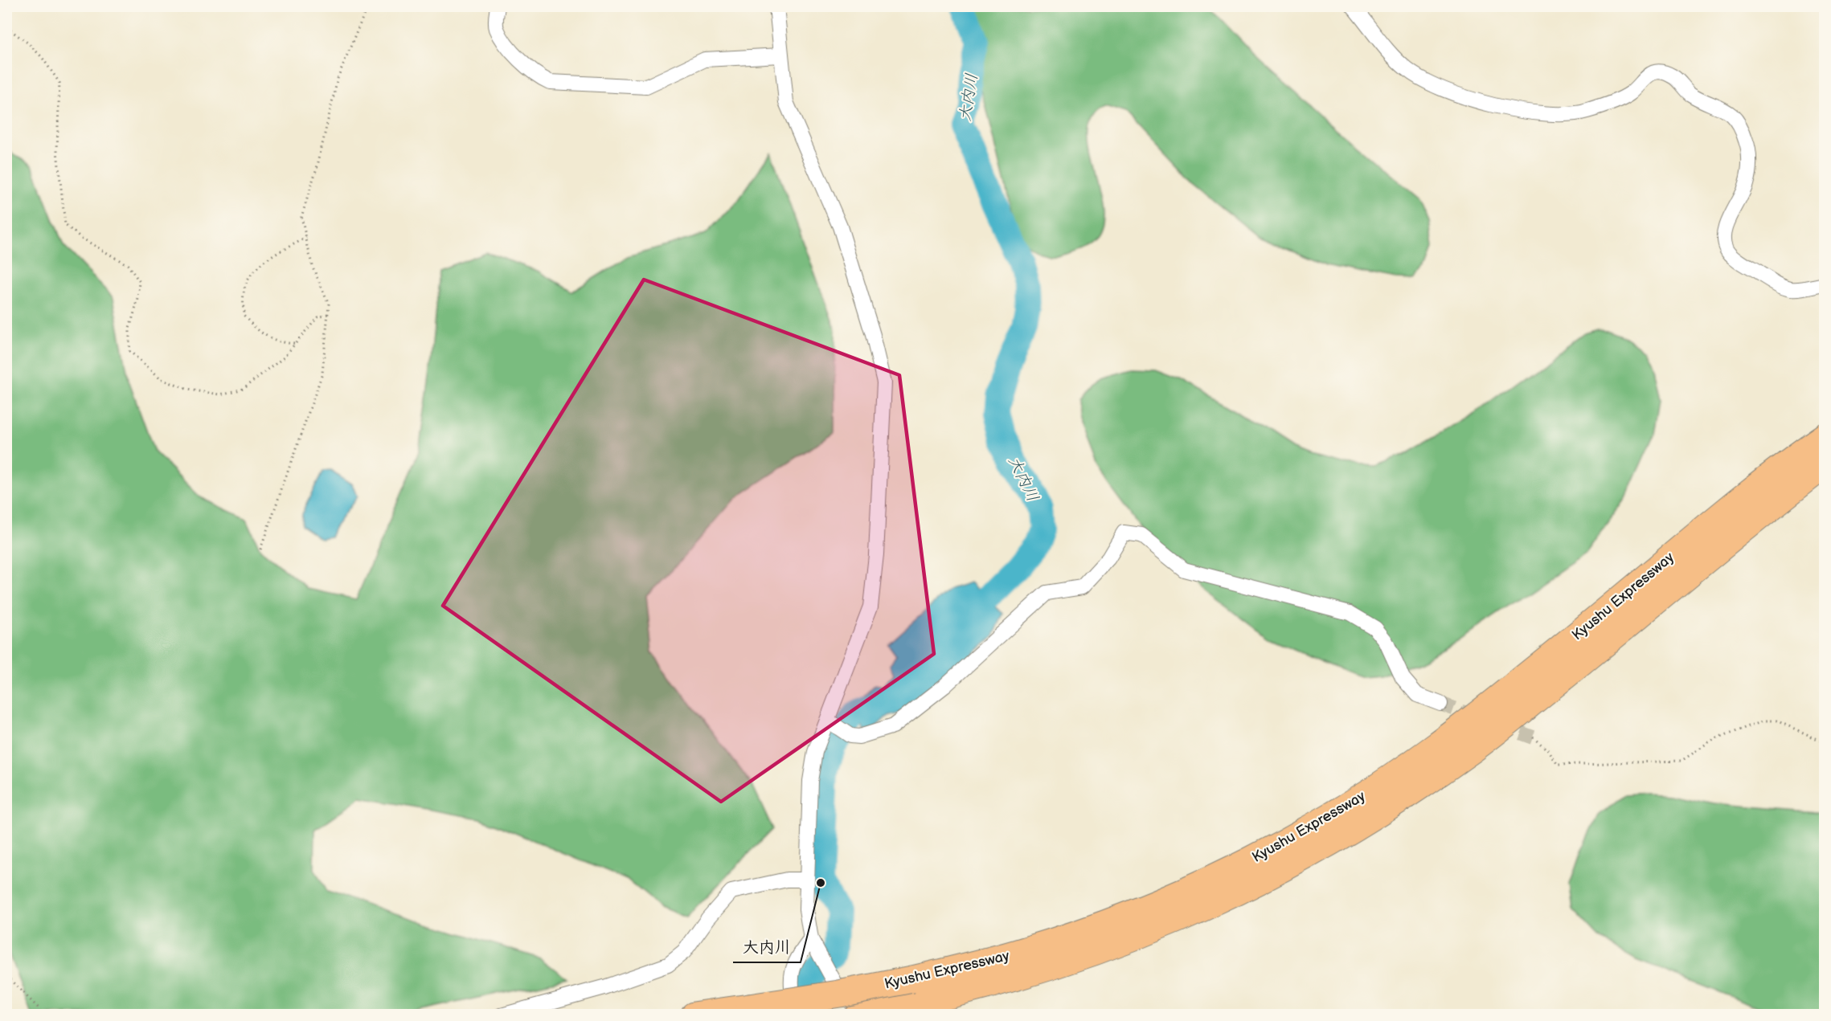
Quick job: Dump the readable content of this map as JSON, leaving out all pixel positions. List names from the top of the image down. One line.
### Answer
{"streets":{"highway":["Kyushu Expressway"]},"water":["大内川"],"places":["大内川"]}
